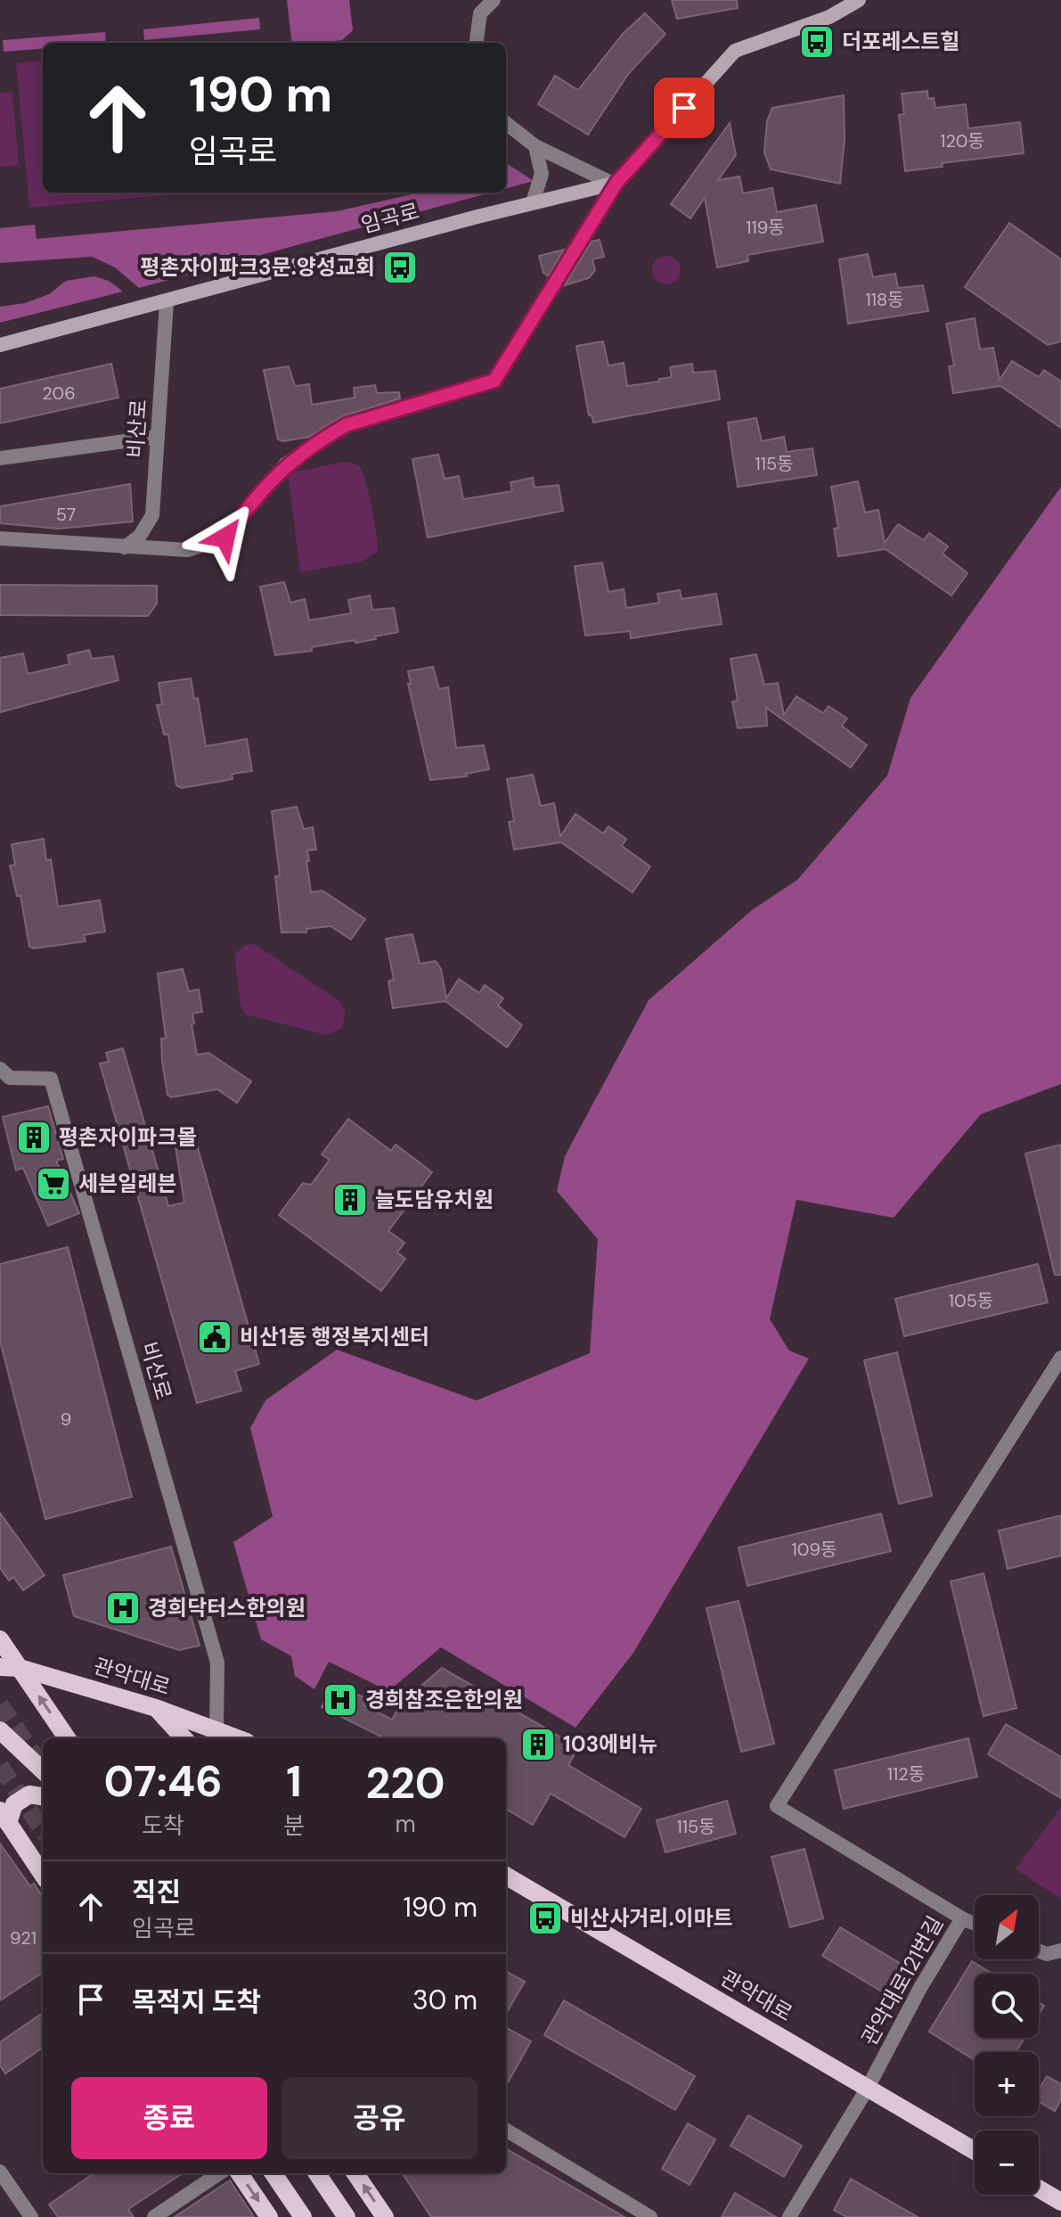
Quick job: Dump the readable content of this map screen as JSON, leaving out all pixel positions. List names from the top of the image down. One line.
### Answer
{"streets":{"main road":["관악대로"],"street":["임곡로","비산로","관악대로121번길"]},"crossings":[["임곡로","비산로"],["비산로","관악대로"],["관악대로","관악대로121번길"]],"places":{"bus stop":["더포레스트힐","평촌자이파크3문.양성교회","비산사거리.이마트"],"building":["평촌자이파크몰","늘도담유치원","103에비뉴"],"supermarket":["세븐일레븐"],"public building":["비산1동 행정복지센터"],"hospital":["경희닥터스한의원","경희참조은한의원"]},"house_numbers":["120동","119동","118동","206","115동","57","105동","9","109동","112동","115동","921"],"north":"top right","page":{"turn":["190 m","임곡로"],"eta":["07:46","도착","1","분","220","m"],"list":[{"name":"직진","note":"임곡로","value":"190 m"},{"name":"목적지 도착","value":"30 m"}],"map_buttons":["+","−"],"buttons":["종료","공유"]}}
